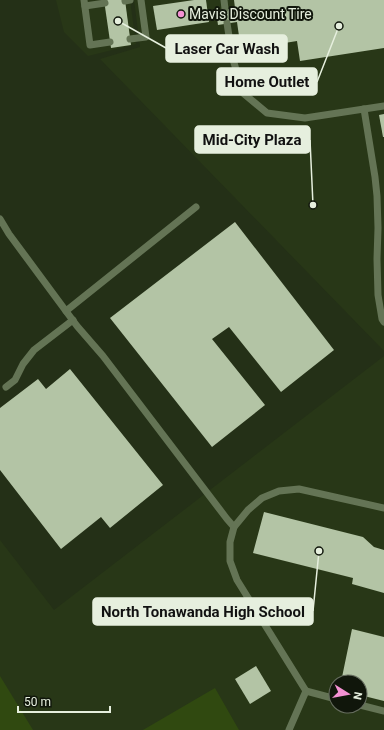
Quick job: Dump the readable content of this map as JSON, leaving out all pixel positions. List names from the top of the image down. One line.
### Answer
{"places":["Mavis Discount Tire","Laser Car Wash","Home Outlet","Mid-City Plaza","North Tonawanda High School"],"scale_bar":"50 m","north":"right"}
